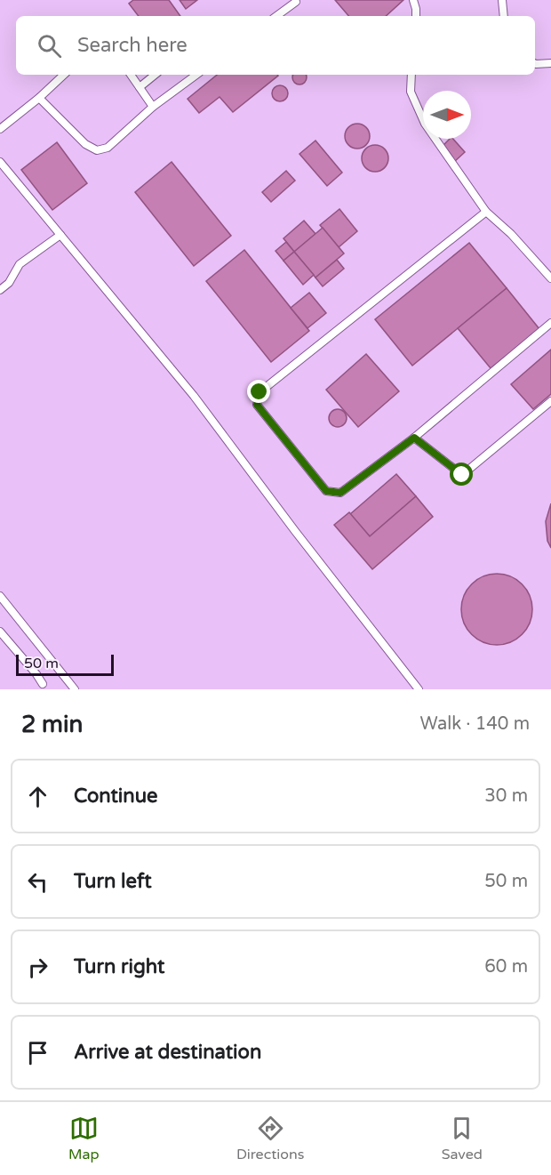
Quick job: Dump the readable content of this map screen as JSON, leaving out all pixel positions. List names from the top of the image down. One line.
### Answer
{"scale_bar":"50 m","north":"right","page":{"search":"Search here","scale":"50 m","heading":["2 min","Walk · 140 m"],"list":[["Continue","30 m"],["Turn left","50 m"],["Turn right","60 m"],"Arrive at destination"],"nav":["Map","Directions","Saved"]}}
